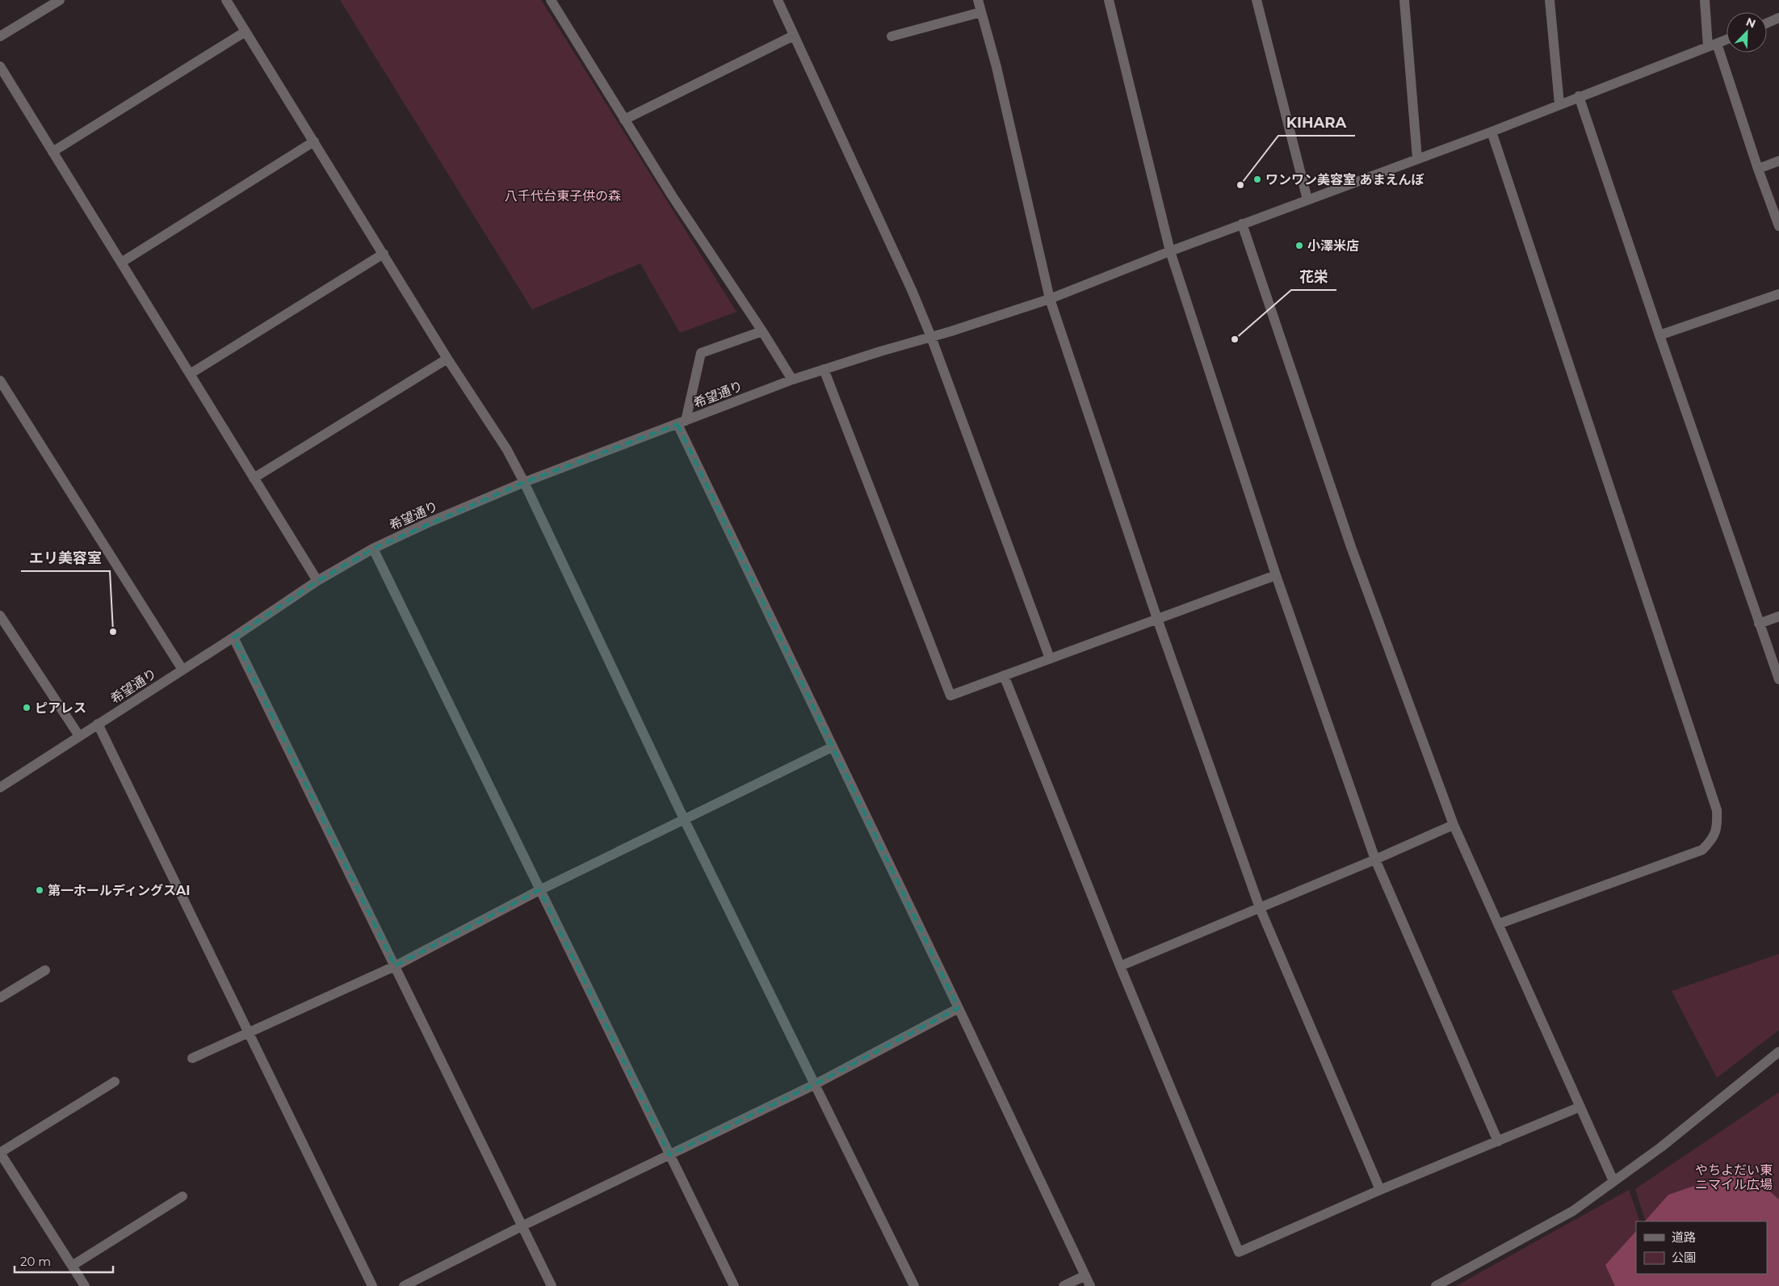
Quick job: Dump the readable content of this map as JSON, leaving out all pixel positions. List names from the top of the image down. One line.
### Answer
{"streets":{"street":["希望通り"]},"parks":["八千代台東子供の森","やちよだい東 ニマイル広場"],"places":["ワンワン美容室 あまえんぼ","KIHARA","小澤米店","花栄","エリ美容室","ピアレス","第一ホールディングスAI"],"legend":["道路","公園"],"scale_bar":"20 m","north":"top right"}
